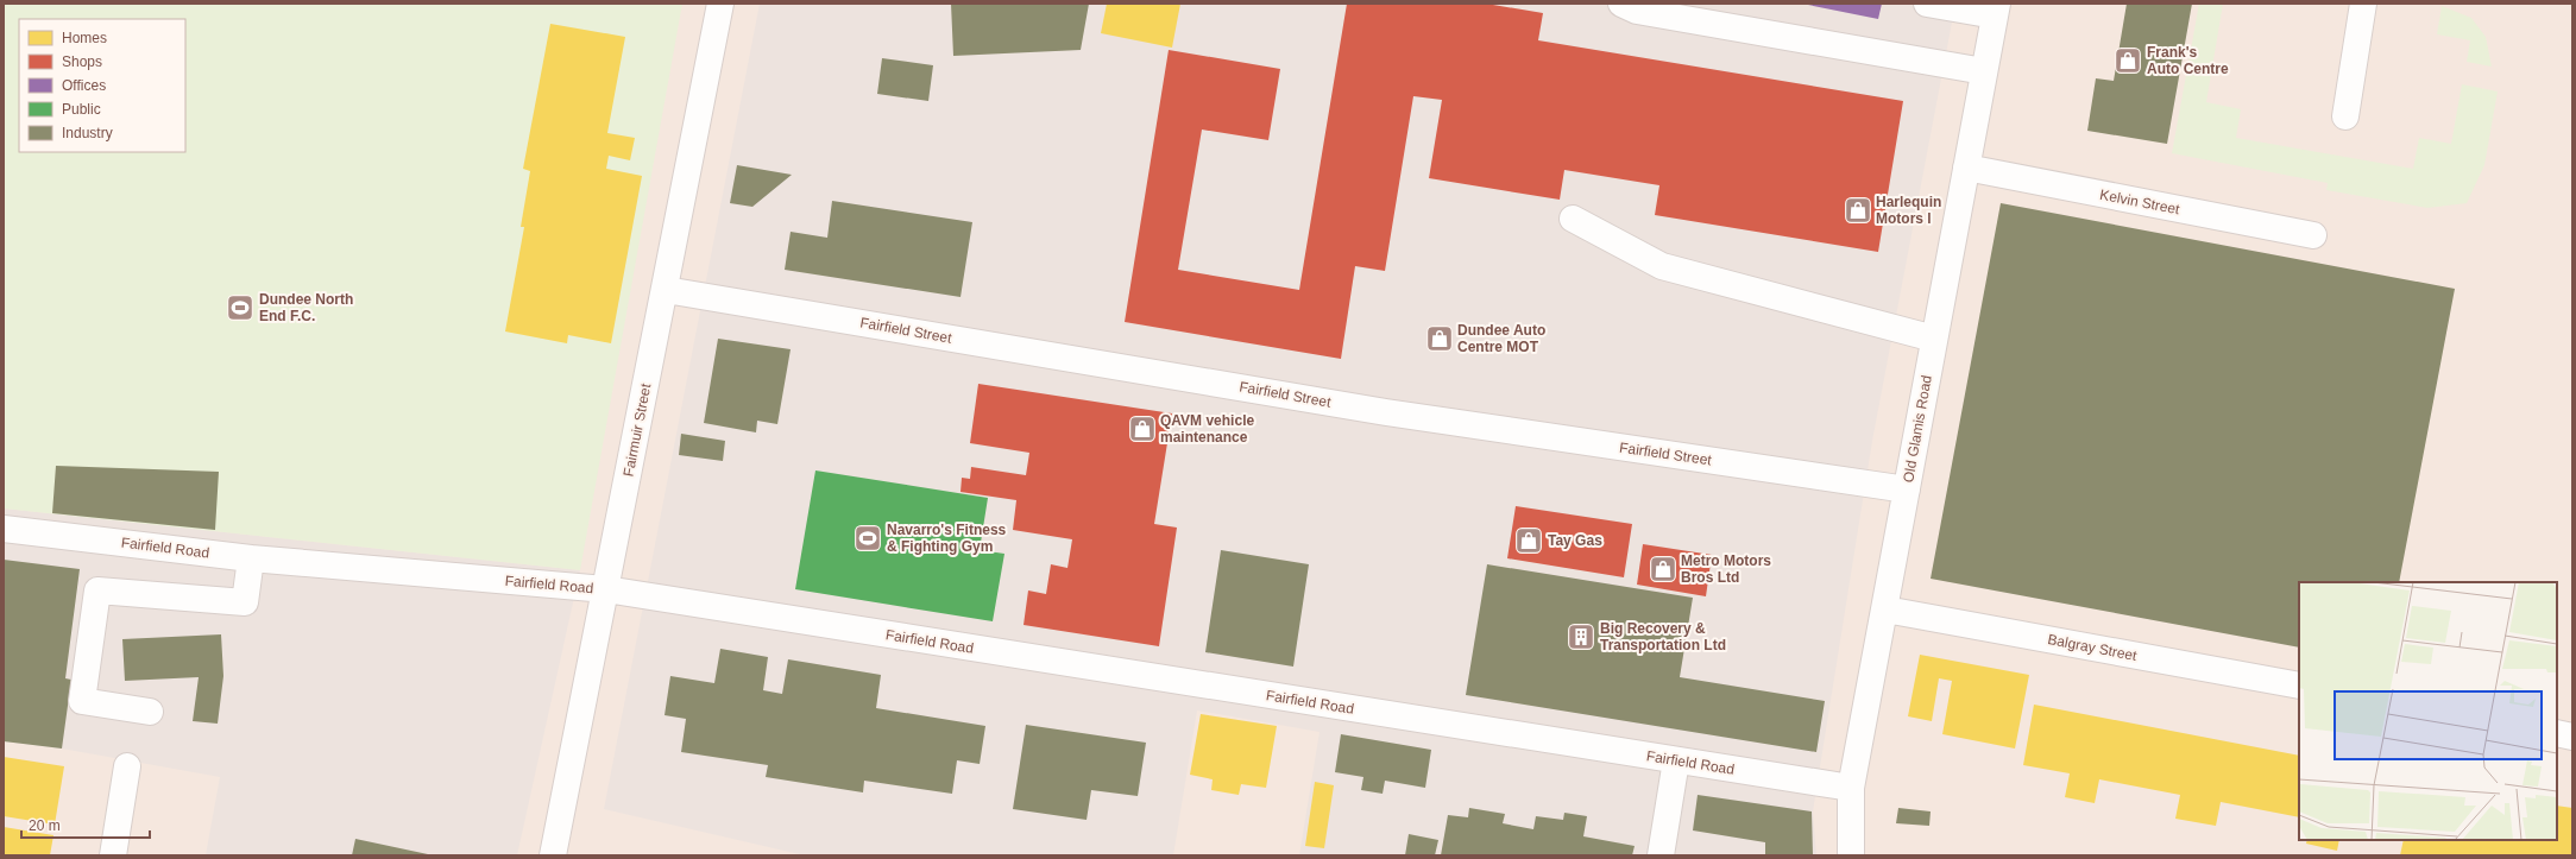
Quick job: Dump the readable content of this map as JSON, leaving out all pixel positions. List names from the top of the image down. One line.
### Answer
{"streets":{"street":["Kelvin Street","Fairfield Street","Old Glamis Road","Fairmuir Street","Fairfield Road","Balgray Street"]},"crossings":[["Kelvin Street","Old Glamis Road"],["Fairfield Street","Old Glamis Road"],["Fairfield Street","Fairmuir Street"],["Old Glamis Road","Fairfield Road"],["Old Glamis Road","Balgray Street"],["Fairmuir Street","Fairfield Road"]],"places":{"shop":["Frank's Auto Centre","Harlequin Motors l","Dundee Auto Centre MOT","QAVM vehicle maintenance","Tay Gas","Metro Motors Bros Ltd"],"sports":["Dundee North End F.C.","Navarro's Fitness & Fighting Gym"],"building":["Big Recovery & Transportation Ltd"]},"legend":["Homes","Shops","Offices","Public","Industry"],"scale_bar":"20 m"}
